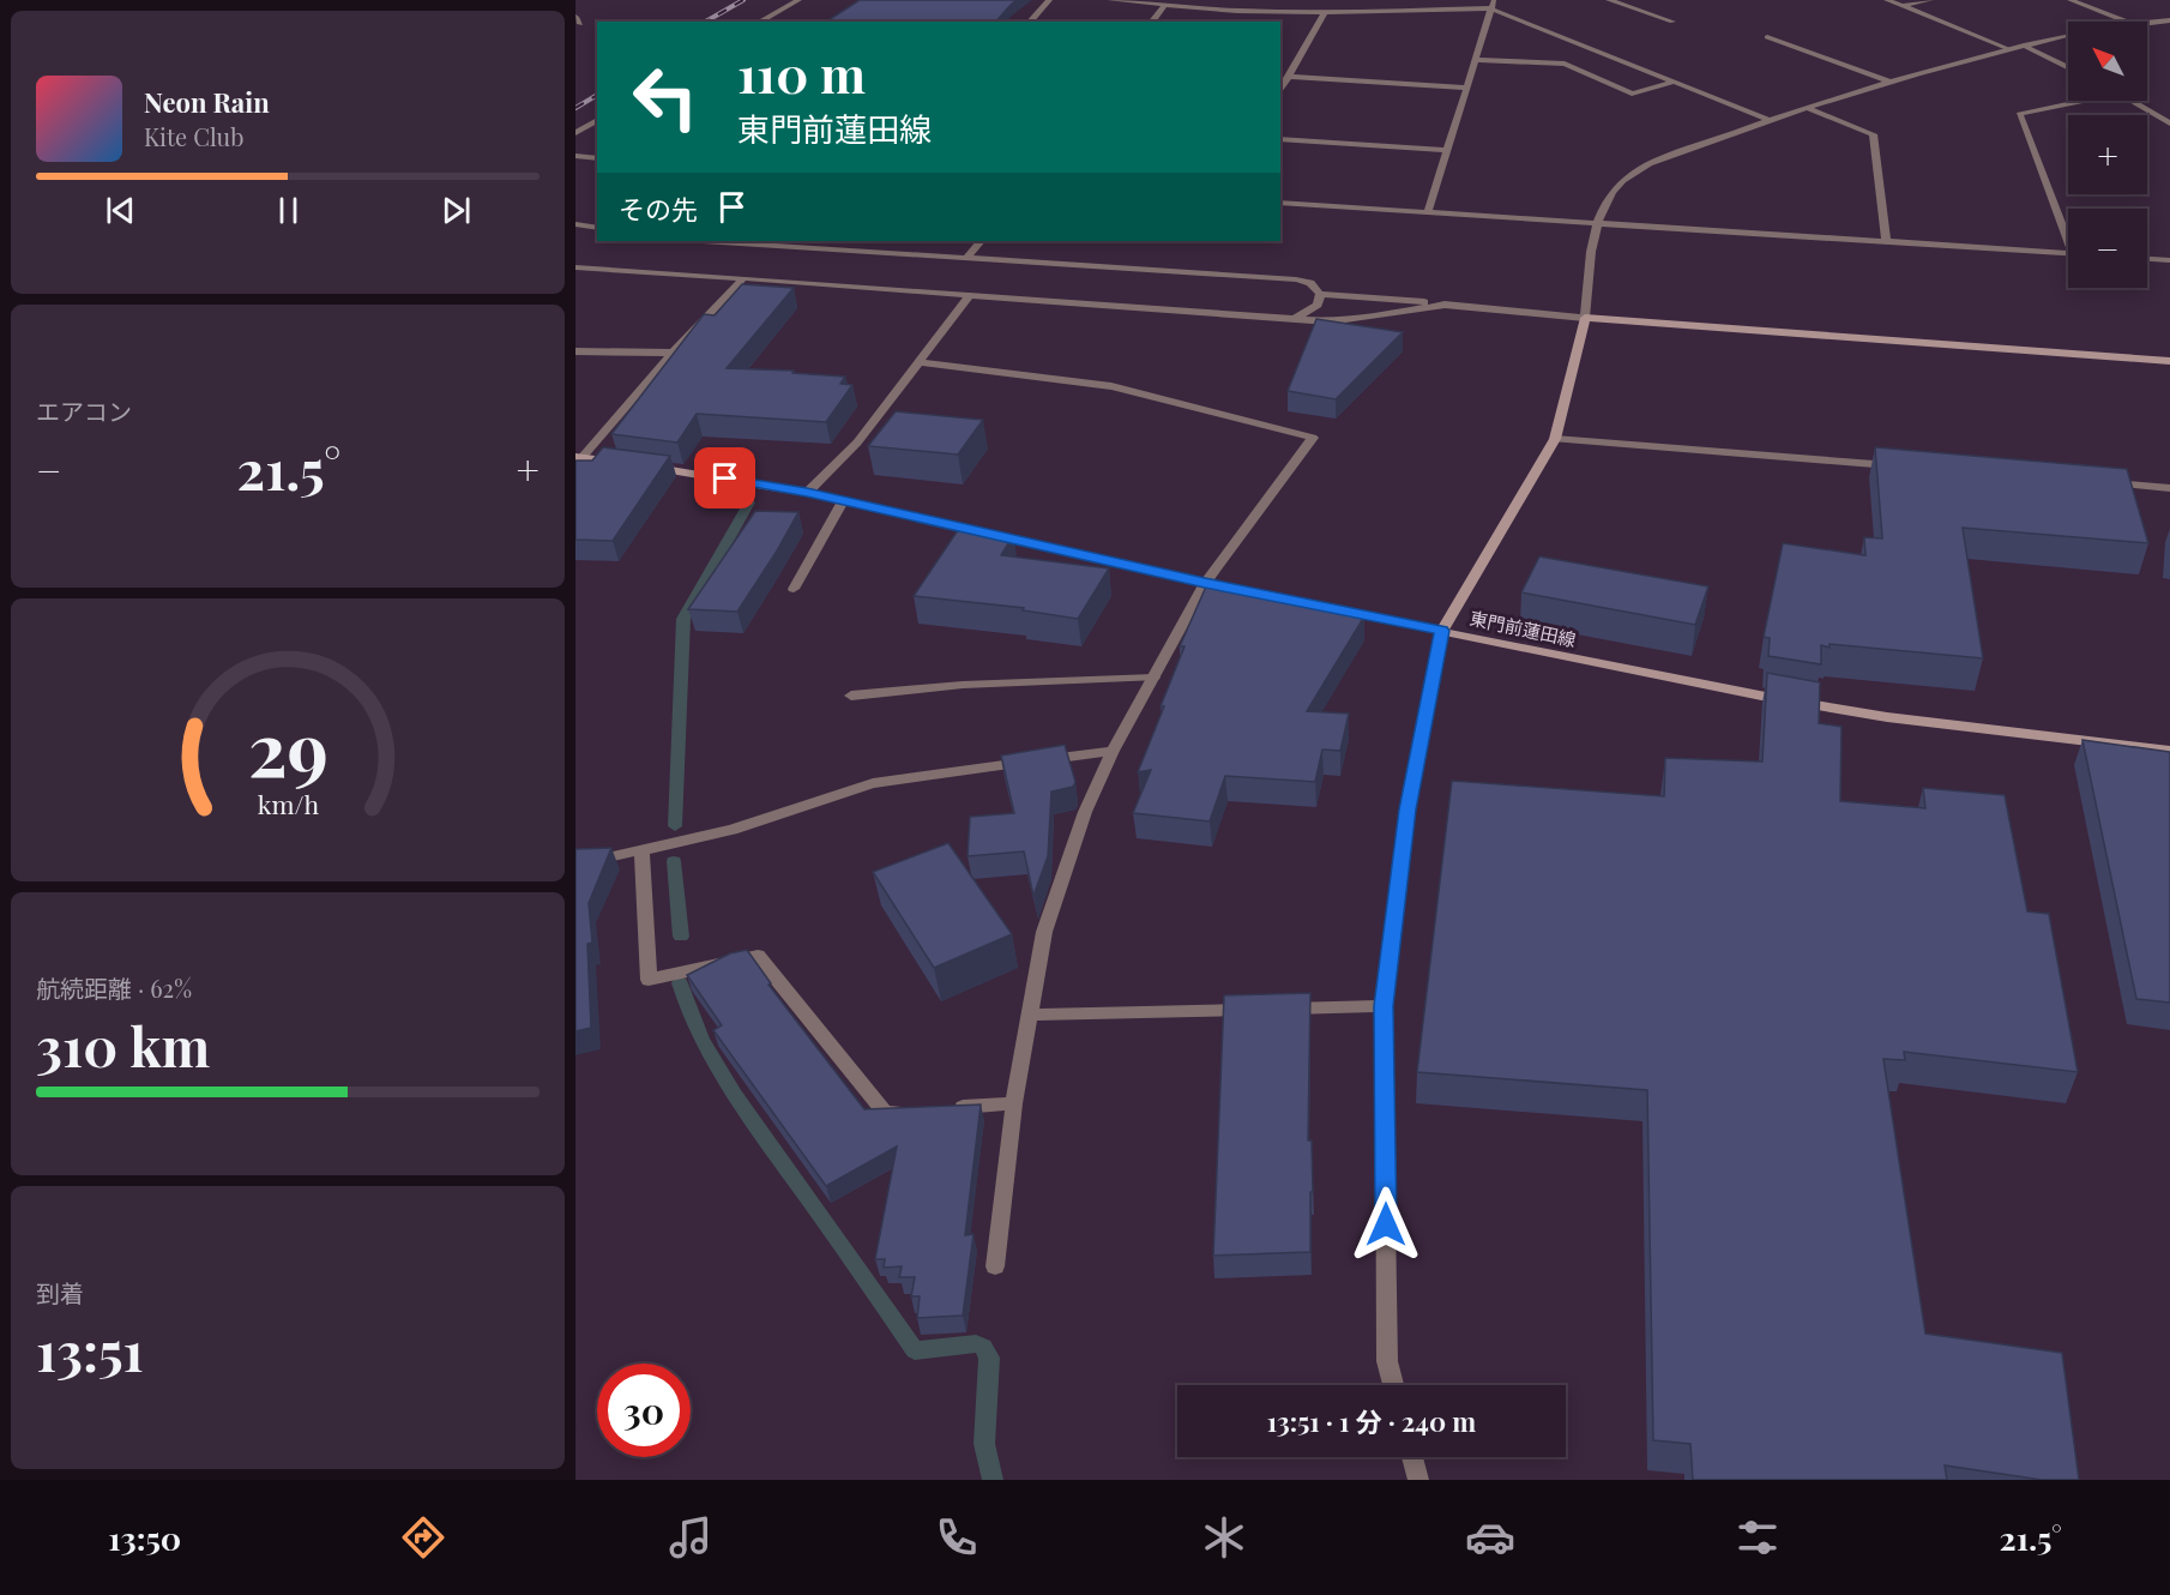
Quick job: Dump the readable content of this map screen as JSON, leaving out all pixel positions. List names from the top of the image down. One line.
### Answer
{"streets":{"main road":["東門前蓮田線"]},"north":"top left","page":{"map_buttons":["+","−"],"turn":["110 m","東門前蓮田線"],"song":["Neon Rain","Kite Club"],"then":"その先","tile":["エアコン",["航続距離 · 62%","310 km"],["到着","13:51"]],"heat":["−","21.5°","+"],"limit":"30","trip":"13:51 · 1 分 · 240 m","tabs":["13:50","21.5°"],"gauge":["29","km/h"]}}
